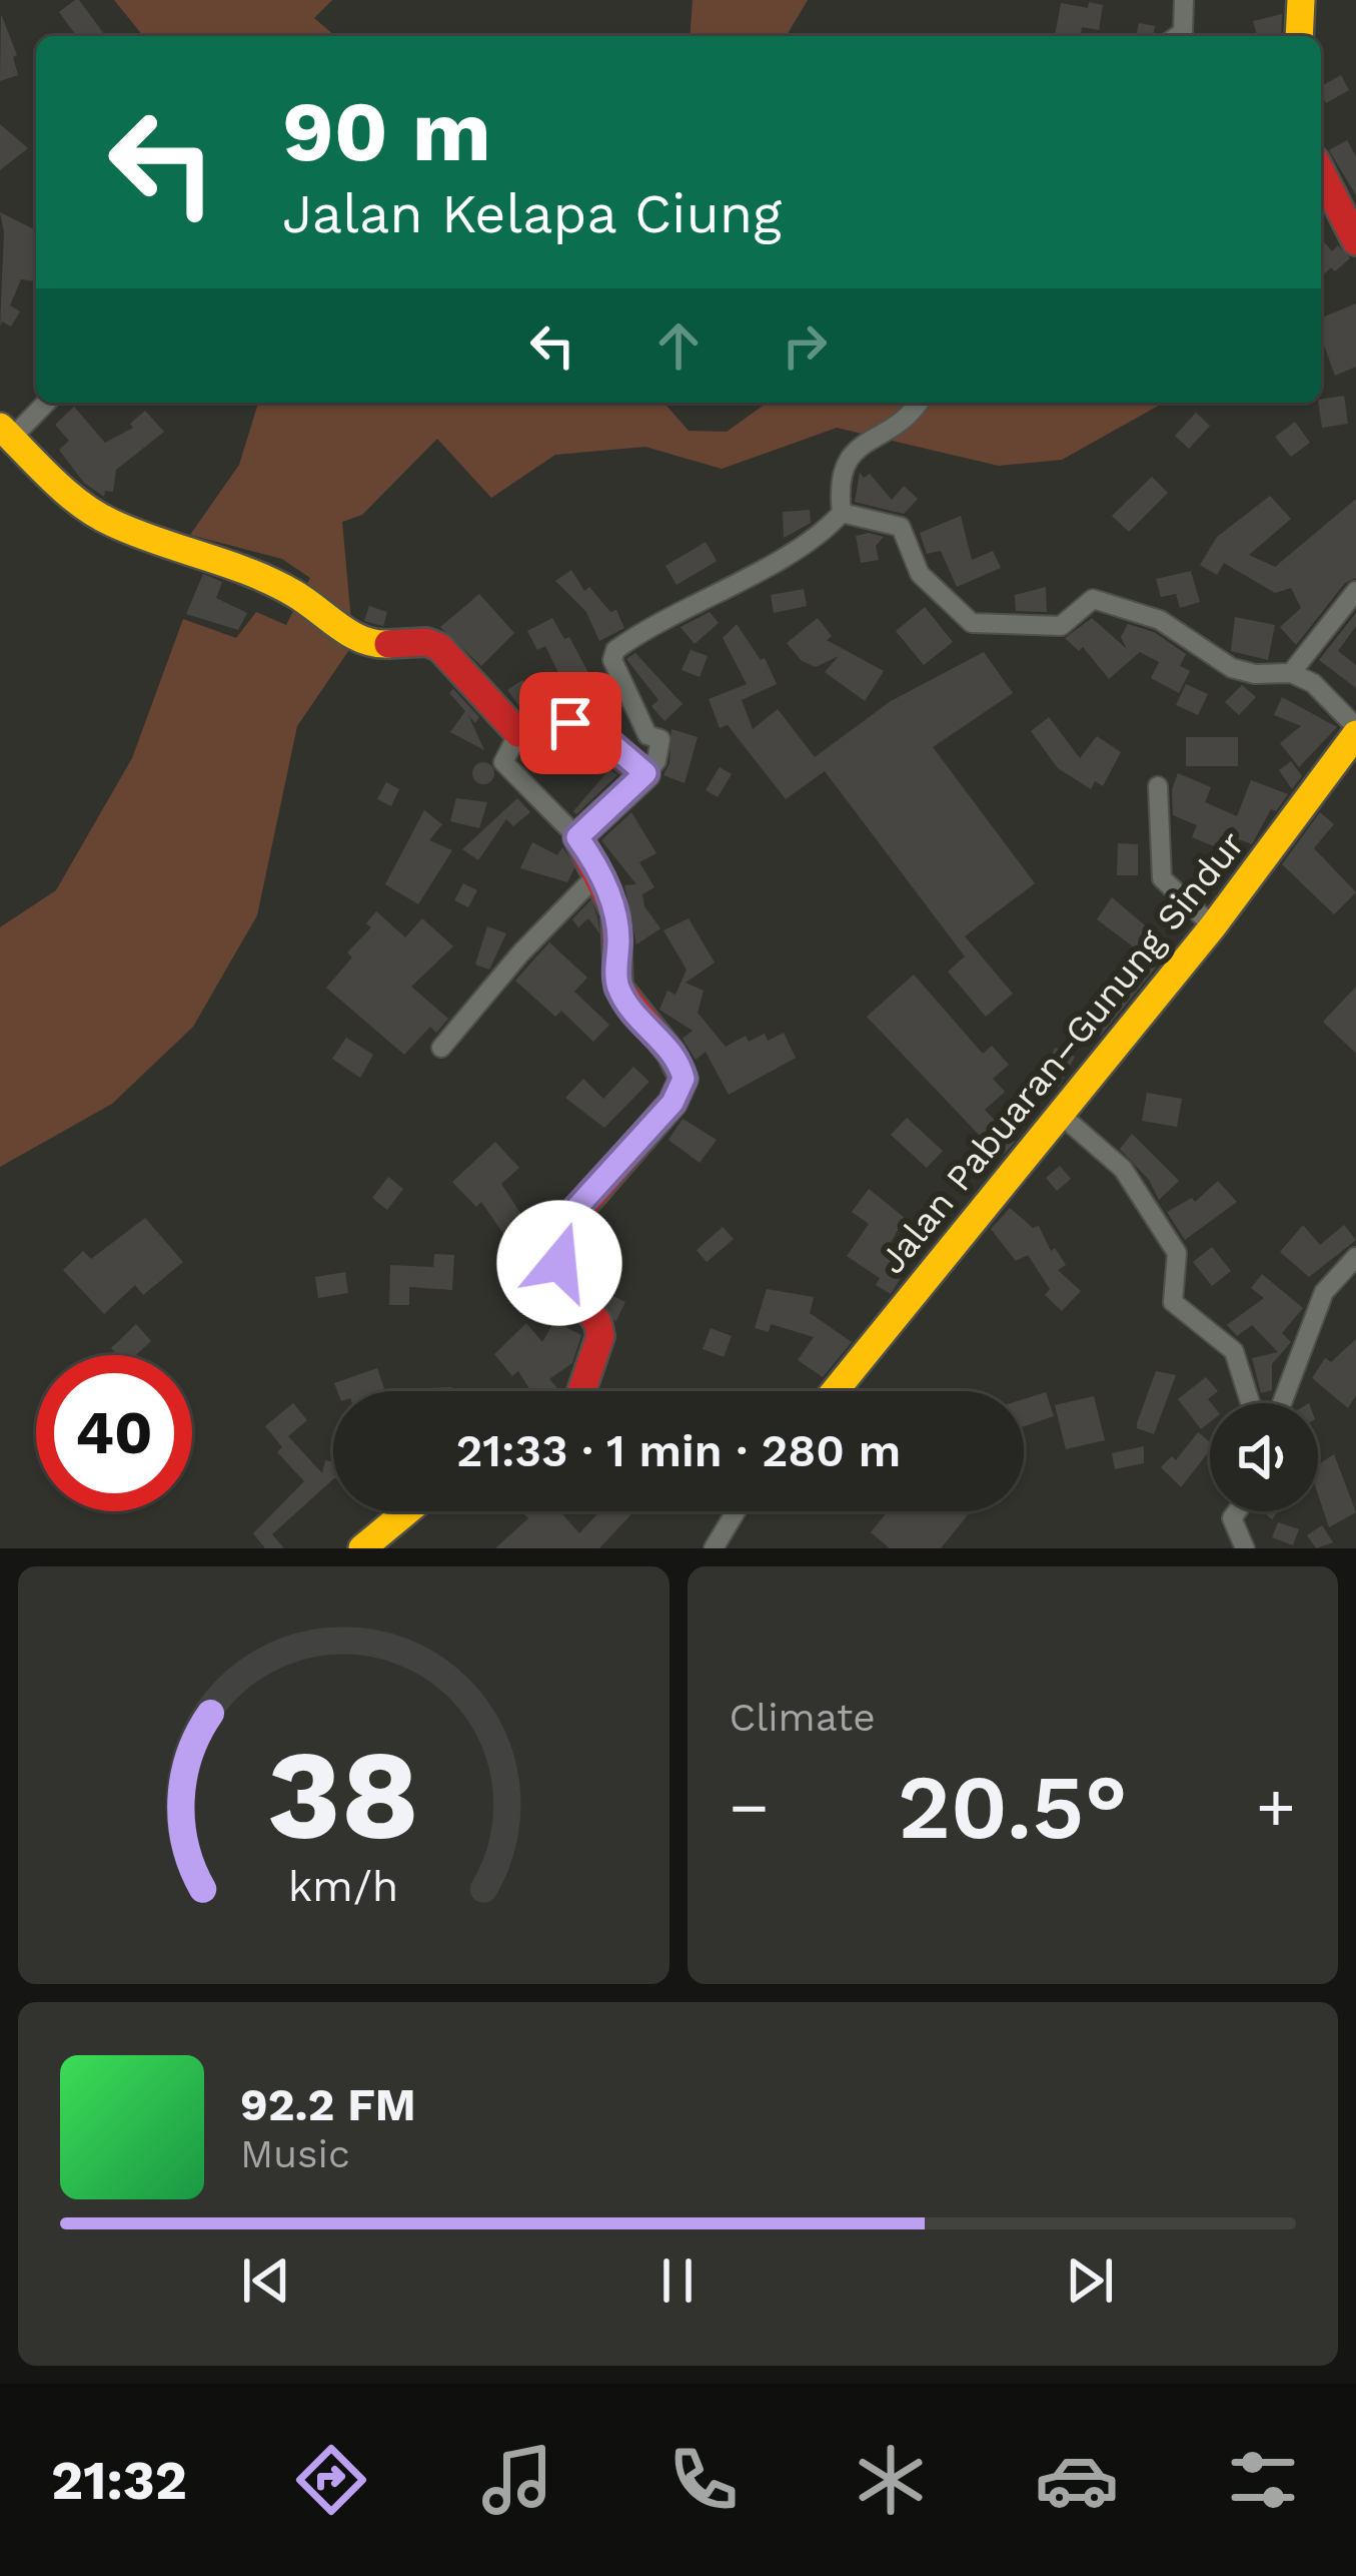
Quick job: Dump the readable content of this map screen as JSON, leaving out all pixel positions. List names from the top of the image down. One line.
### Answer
{"streets":{"street":["Jalan Pabuaran–Gunung Sindur"]},"page":{"turn":["90 m","Jalan Kelapa Ciung"],"limit":"40","trip":"21:33 · 1 min · 280 m","tile":"Climate","heat":["−","20.5°","+"],"song":["92.2 FM","Music"],"tabs":"21:32","gauge":["38","km/h"]}}
